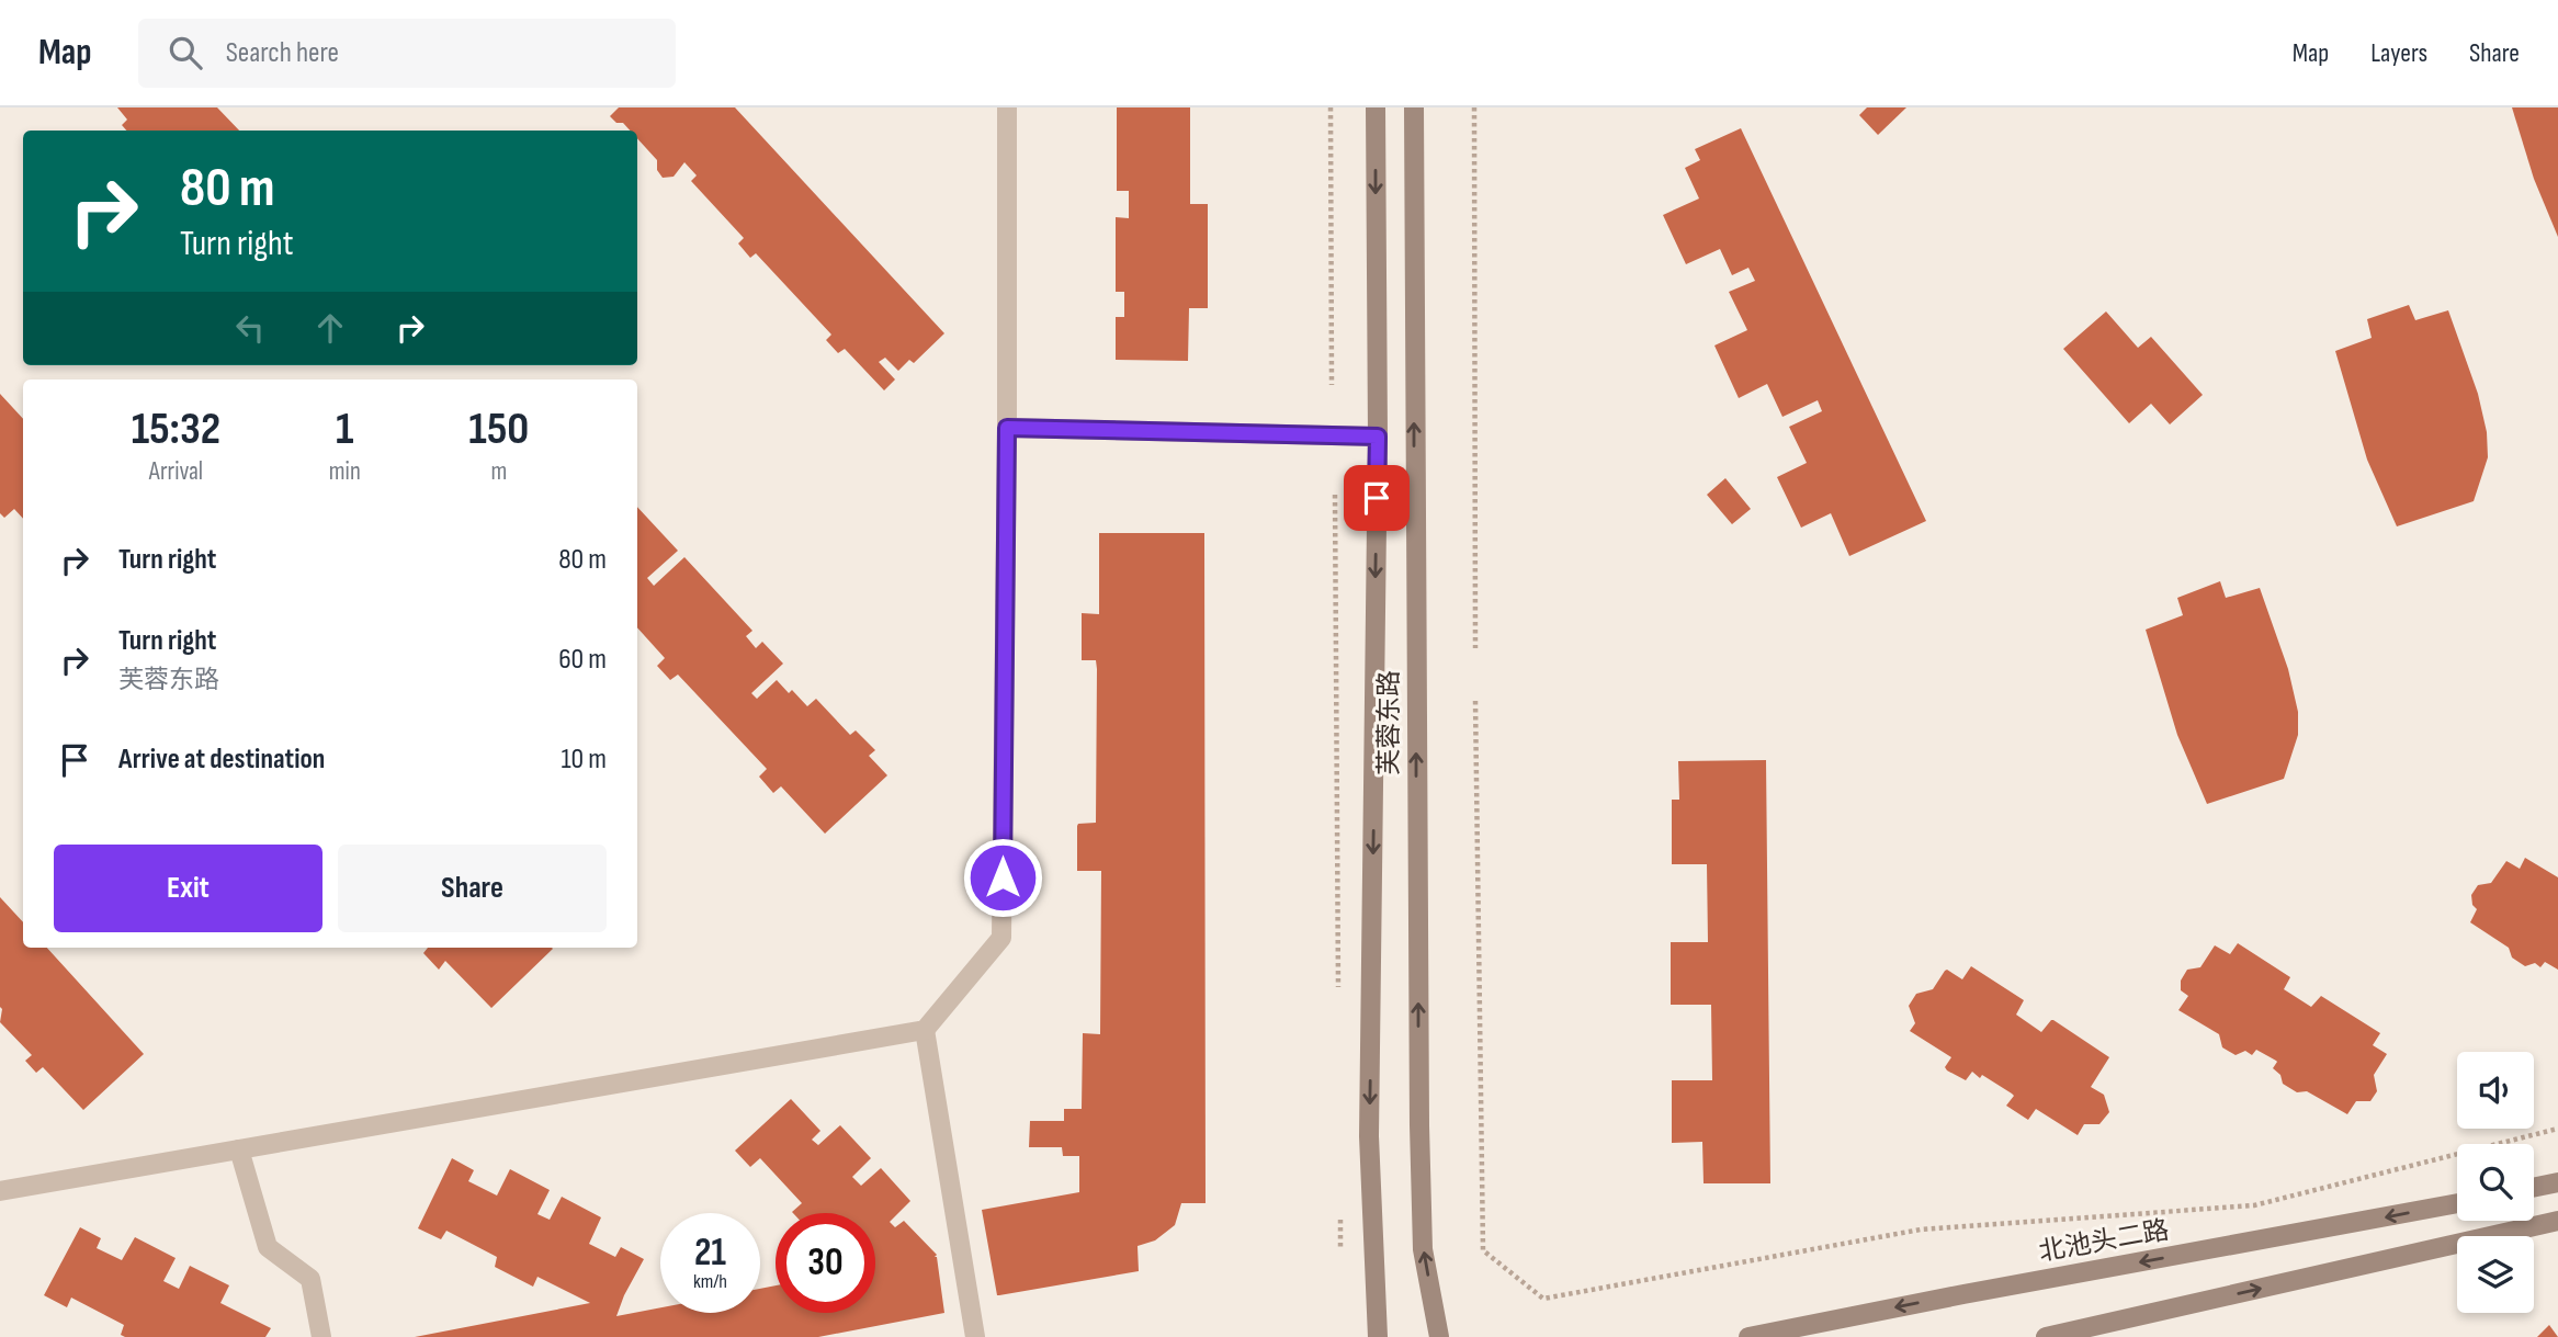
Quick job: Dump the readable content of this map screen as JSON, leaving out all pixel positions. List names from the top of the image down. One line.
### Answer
{"streets":{"main road":["芙蓉东路","北池头二路"]},"page":{"header":"Map","search":"Search here","nav":["Map","Layers","Share"],"turn":["80 m","Turn right"],"eta":["15:32","Arrival","1","min","150","m"],"list":[{"name":"Turn right","value":"80 m"},{"name":"Turn right","note":"芙蓉东路","value":"60 m"},{"name":"Arrive at destination","value":"10 m"}],"buttons":["Exit","Share"],"speed":"21 km/h","limit":"30"}}
